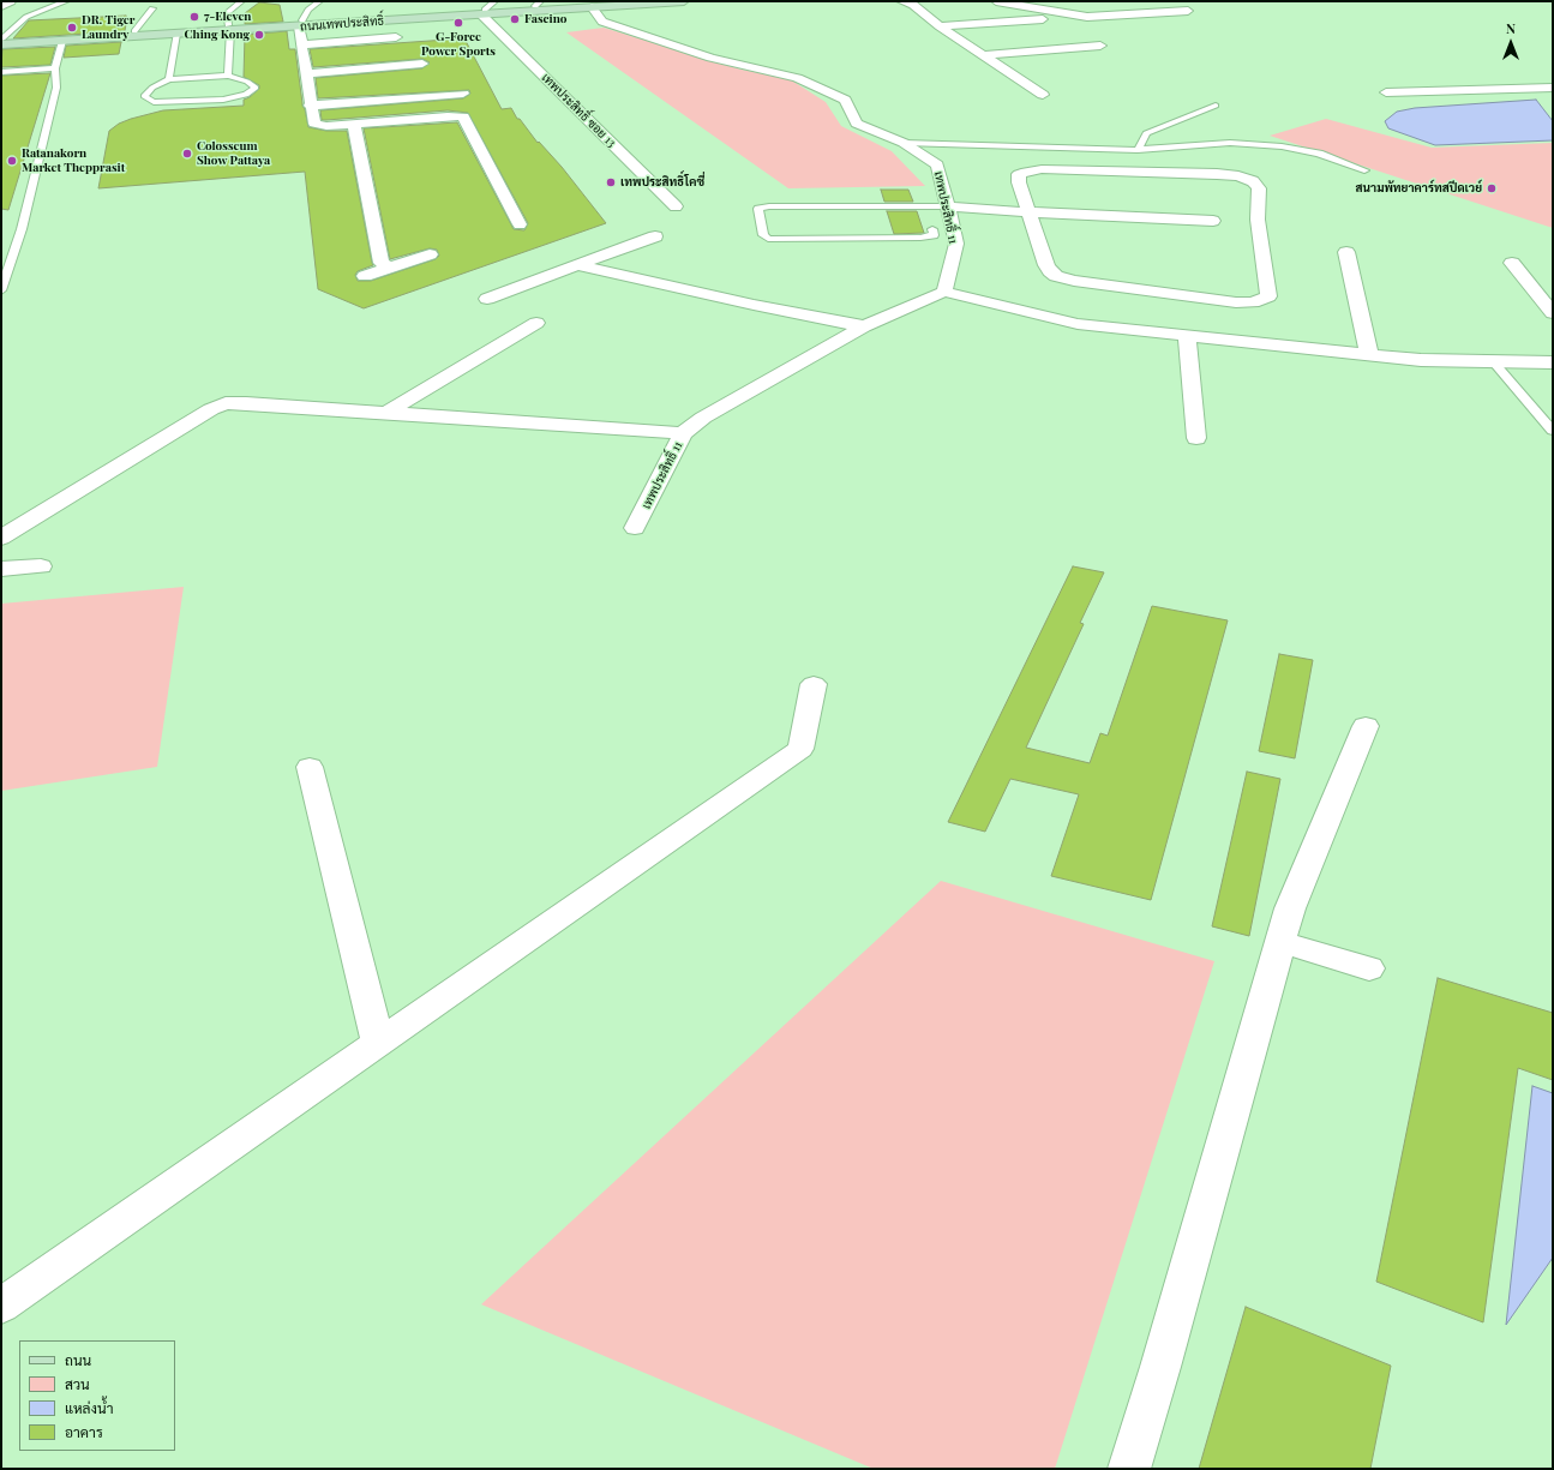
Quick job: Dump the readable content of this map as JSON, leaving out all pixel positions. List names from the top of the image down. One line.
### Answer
{"streets":{"main road":["ถนนเทพประสิทธิ์"],"street":["เทพประสิทธิ์ ซอย 13","เทพประสิทธิ์ 11"]},"crossings":[["ถนนเทพประสิทธิ์","เทพประสิทธิ์ ซอย 13"],["ถนนเทพประสิทธิ์","เทพประสิทธิ์ 11"]],"places":["7-Eleven","Fascino","G-Force Power Sports","DR. Tiger Laundry","Ching Kong","Colosseum Show Pattaya","Ratanakorn Market Thepprasit","เทพประสิทธิ์โคซี่","สนามพัทยาคาร์ทสปีดเวย์"],"legend":["ถนน","สวน","แหล่งน้ำ","อาคาร"],"north":"top"}
